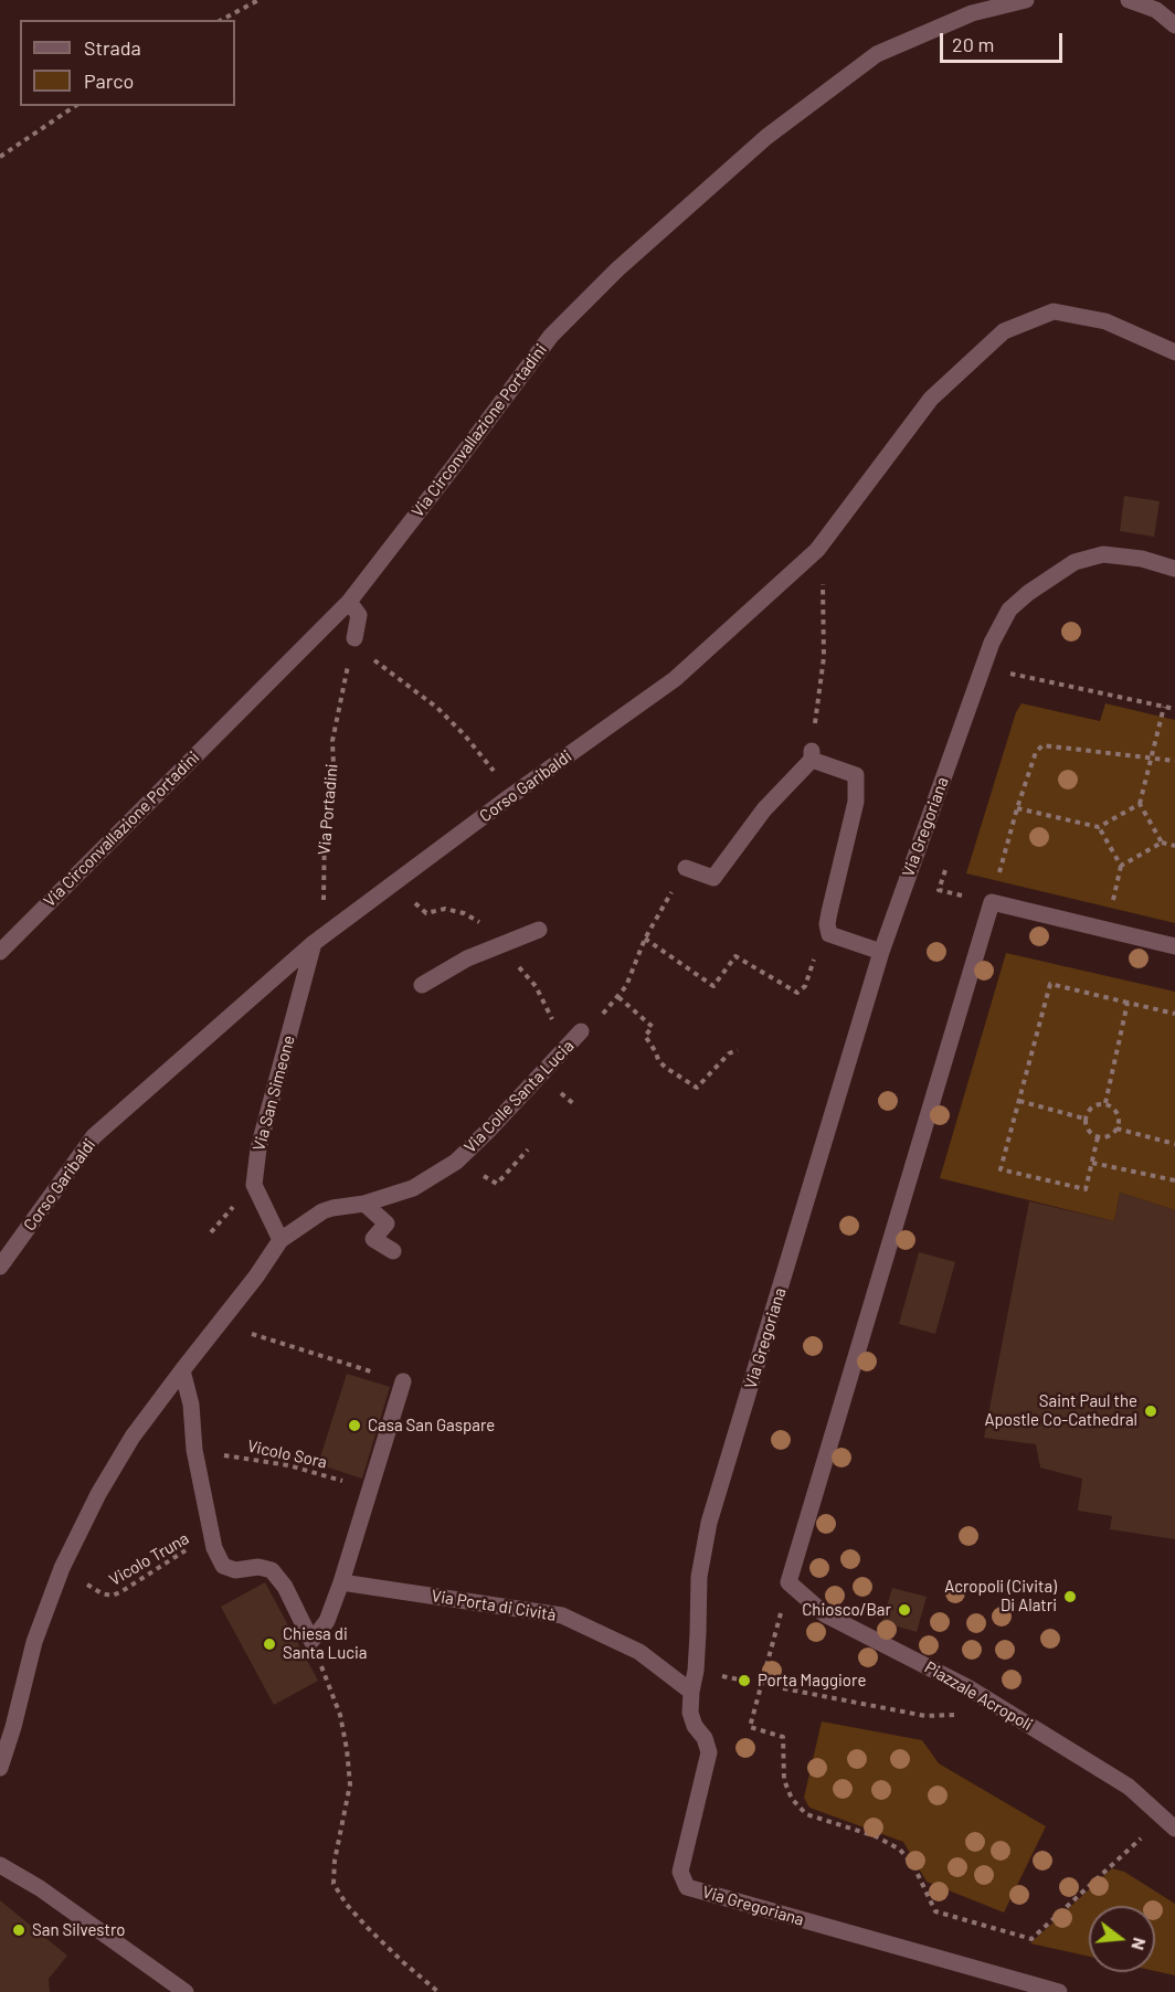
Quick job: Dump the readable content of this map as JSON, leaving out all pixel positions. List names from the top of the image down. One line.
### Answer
{"streets":{"street":["Via Circonvallazione Portadini","Corso Garibaldi","Via Gregoriana","Via San Simeone","Via Colle Santa Lucia","Via Porta di Cività","Piazzale Acropoli"],"path":["Via Portadini","Vicolo Sora","Vicolo Truna"]},"crossings":[["Corso Garibaldi","Via San Simeone"],["Via Gregoriana","Via Porta di Cività"],["Via San Simeone","Via Colle Santa Lucia"]],"places":["Saint Paul the Apostle Co-Cathedral","Casa San Gaspare","Acropoli (Civita) Di Alatri","Chiosco/Bar","Chiesa di Santa Lucia","Porta Maggiore","San Silvestro"],"legend":["Strada","Parco"],"scale_bar":"20 m","north":"right"}
